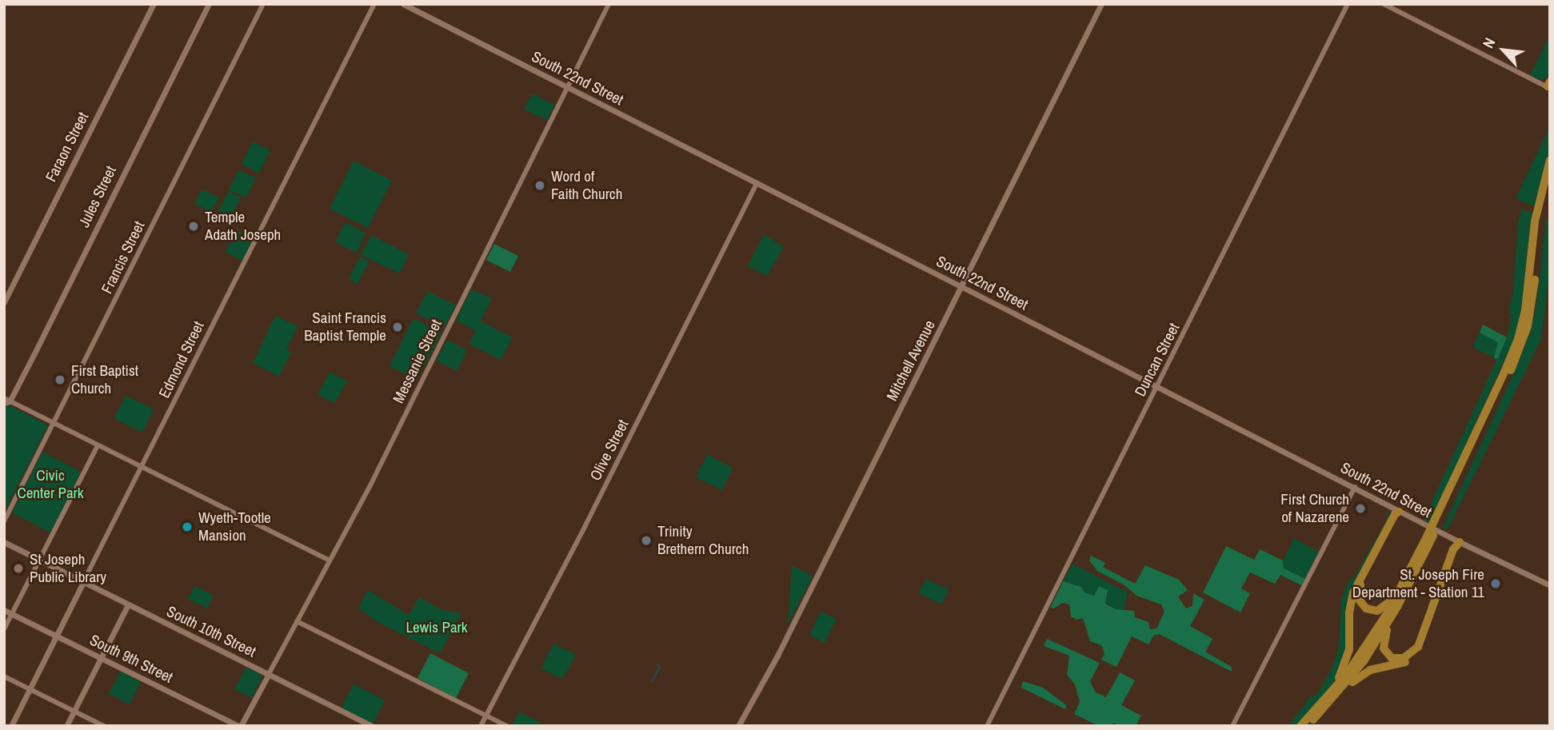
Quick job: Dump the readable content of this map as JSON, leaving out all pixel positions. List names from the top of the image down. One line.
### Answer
{"streets":{"main road":["South 22nd Street","Faraon Street","Jules Street","Edmond Street","Mitchell Avenue","Messanie Street","South 10th Street","South 9th Street"],"street":["Francis Street","Duncan Street","Olive Street"]},"crossings":[["South 22nd Street","Duncan Street"],["South 22nd Street","Mitchell Avenue"],["South 22nd Street","Messanie Street"],["South 22nd Street","Olive Street"],["Edmond Street","South 10th Street"],["Edmond Street","South 9th Street"],["Messanie Street","South 10th Street"],["Messanie Street","South 9th Street"]],"parks":["Civic Center Park","Lewis Park"],"places":["Word of Faith Church","Temple Adath Joseph","Saint Francis Baptist Temple","First Baptist Church","First Church of Nazarene","Wyeth-Tootle Mansion","Trinity Brethern Church","St Joseph Public Library","St. Joseph Fire Department - Station 11"],"north":"top left"}
